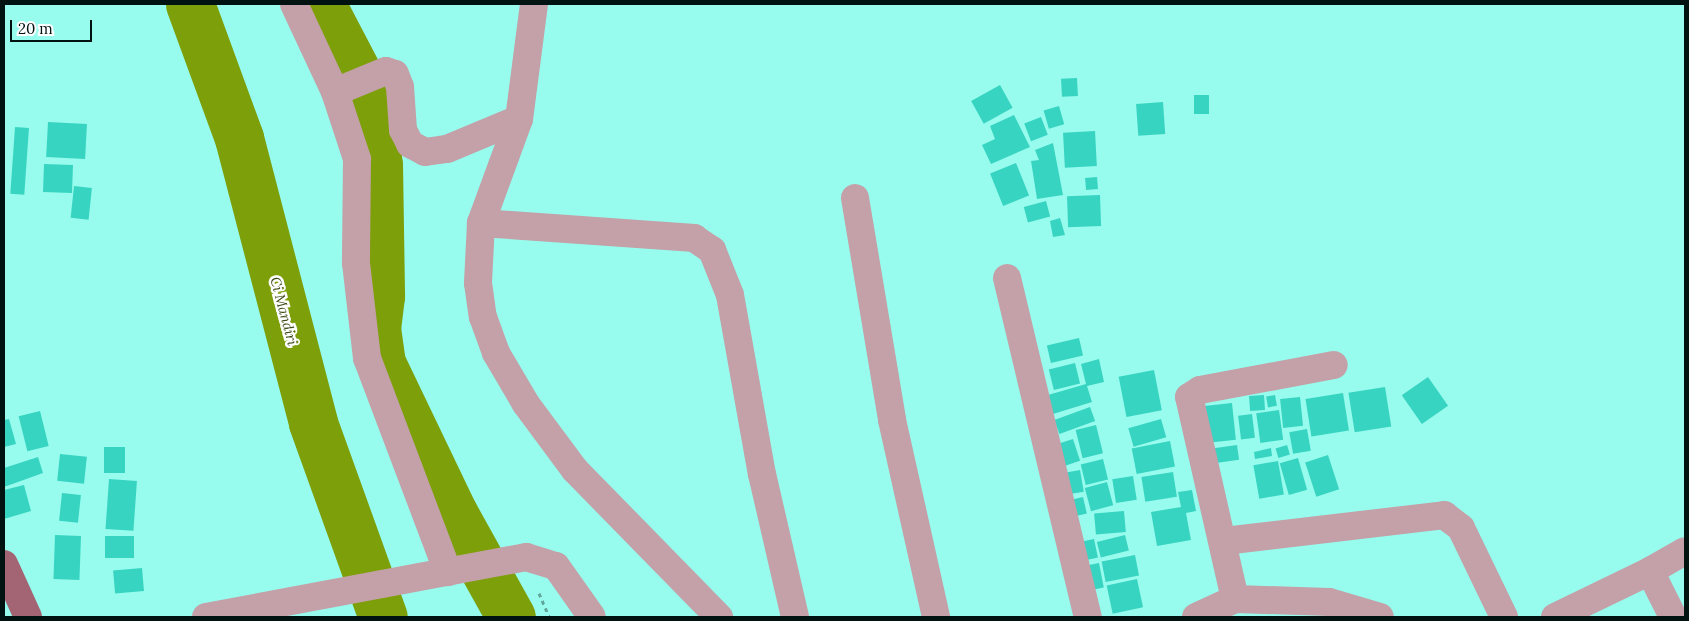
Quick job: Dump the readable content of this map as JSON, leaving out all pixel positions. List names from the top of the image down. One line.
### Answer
{"water":["Ci Mandiri"],"scale_bar":"20 m"}
